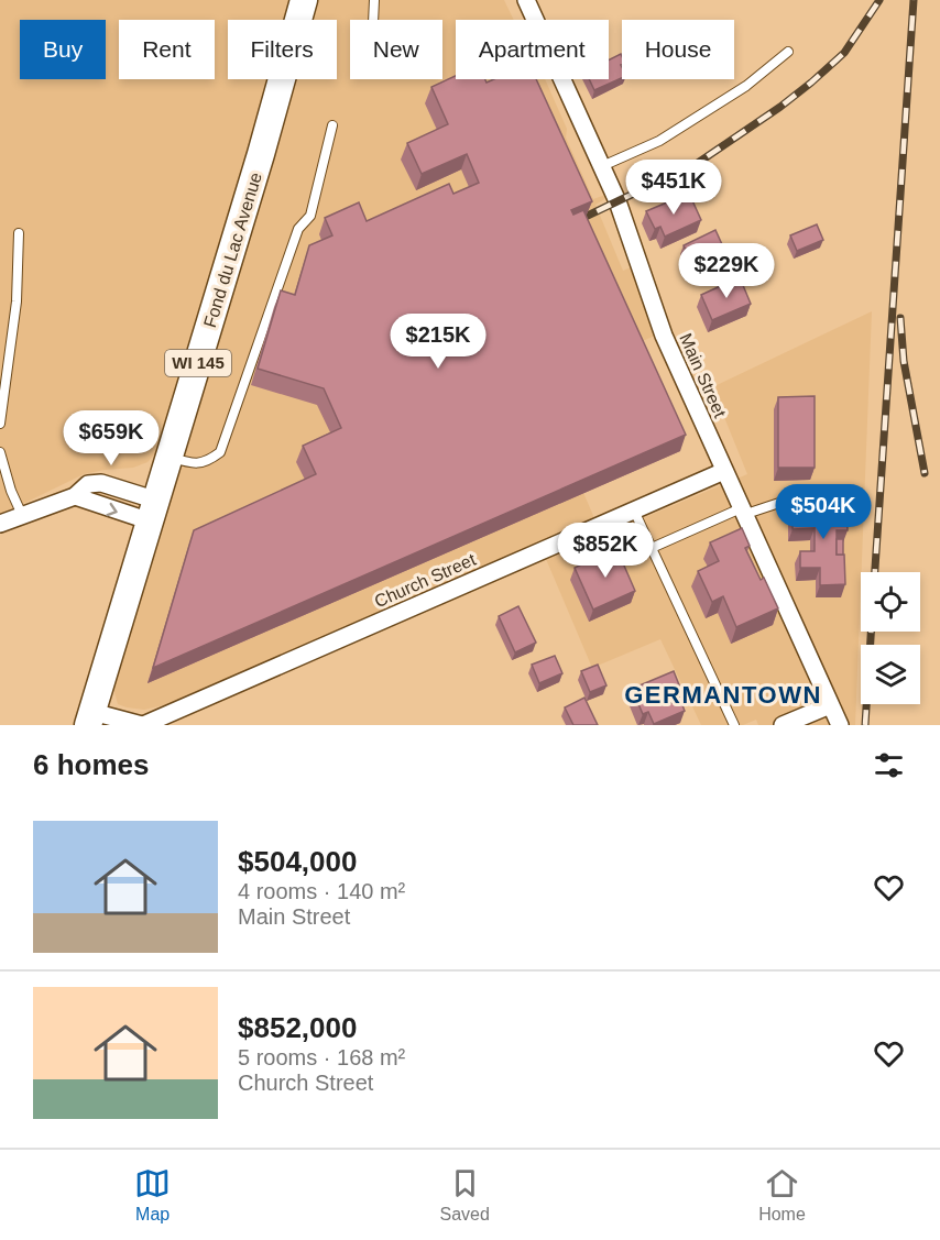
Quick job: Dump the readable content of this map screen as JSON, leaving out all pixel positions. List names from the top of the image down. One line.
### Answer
{"streets":{"main road":["Fond du Lac Avenue","WI 145"],"street":["Main Street","Church Street"]},"crossings":[["Fond du Lac Avenue","Church Street"],["Main Street","Church Street"]],"districts":["GERMANTOWN"],"page":{"chip":["Buy","Rent","Filters","New","Apartment","House"],"price":["$451K","$229K","$215K","$659K","$504K","$852K"],"heading":"6 homes","list":[{"name":"$504,000","note":"4 rooms · 140 m² · Main Street"},{"name":"$852,000","note":"5 rooms · 168 m² · Church Street"}],"tabs":["Map","Saved","Home"]}}
